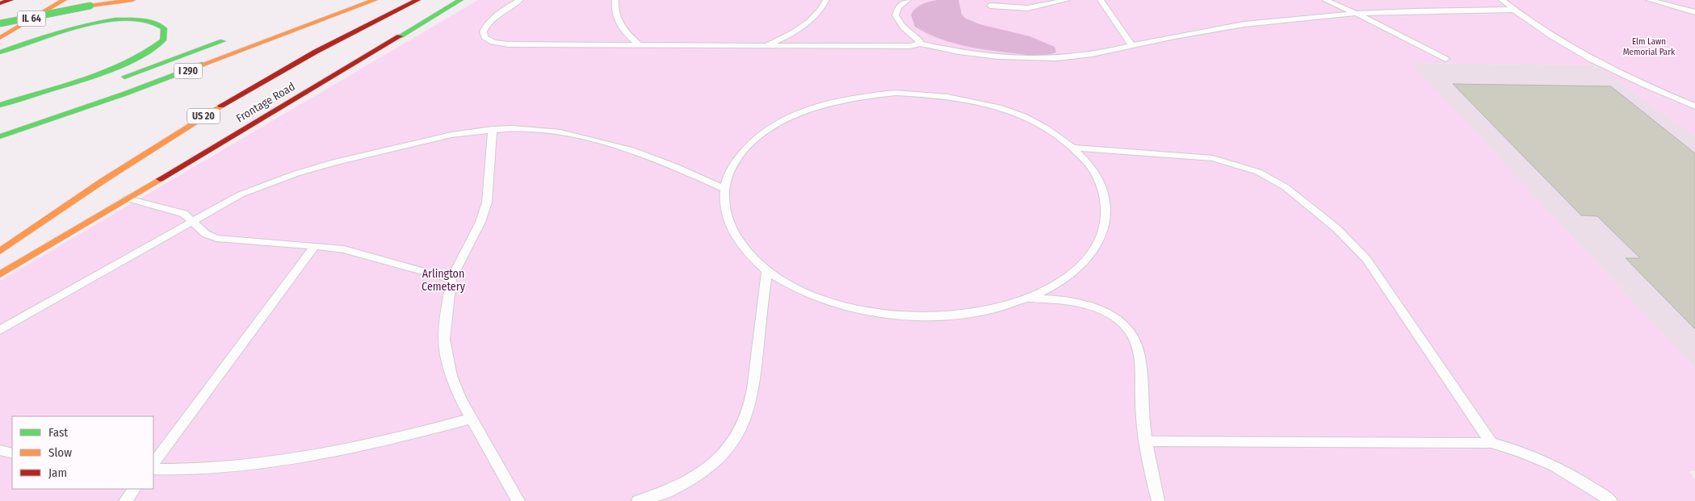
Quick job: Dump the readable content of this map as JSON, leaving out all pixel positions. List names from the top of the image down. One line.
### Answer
{"streets":{"main road":["IL 64","I 290","Frontage Road","US 20"]},"parks":["Elm Lawn Memorial Park","Arlington Cemetery"],"legend":["Fast","Slow","Jam"]}
